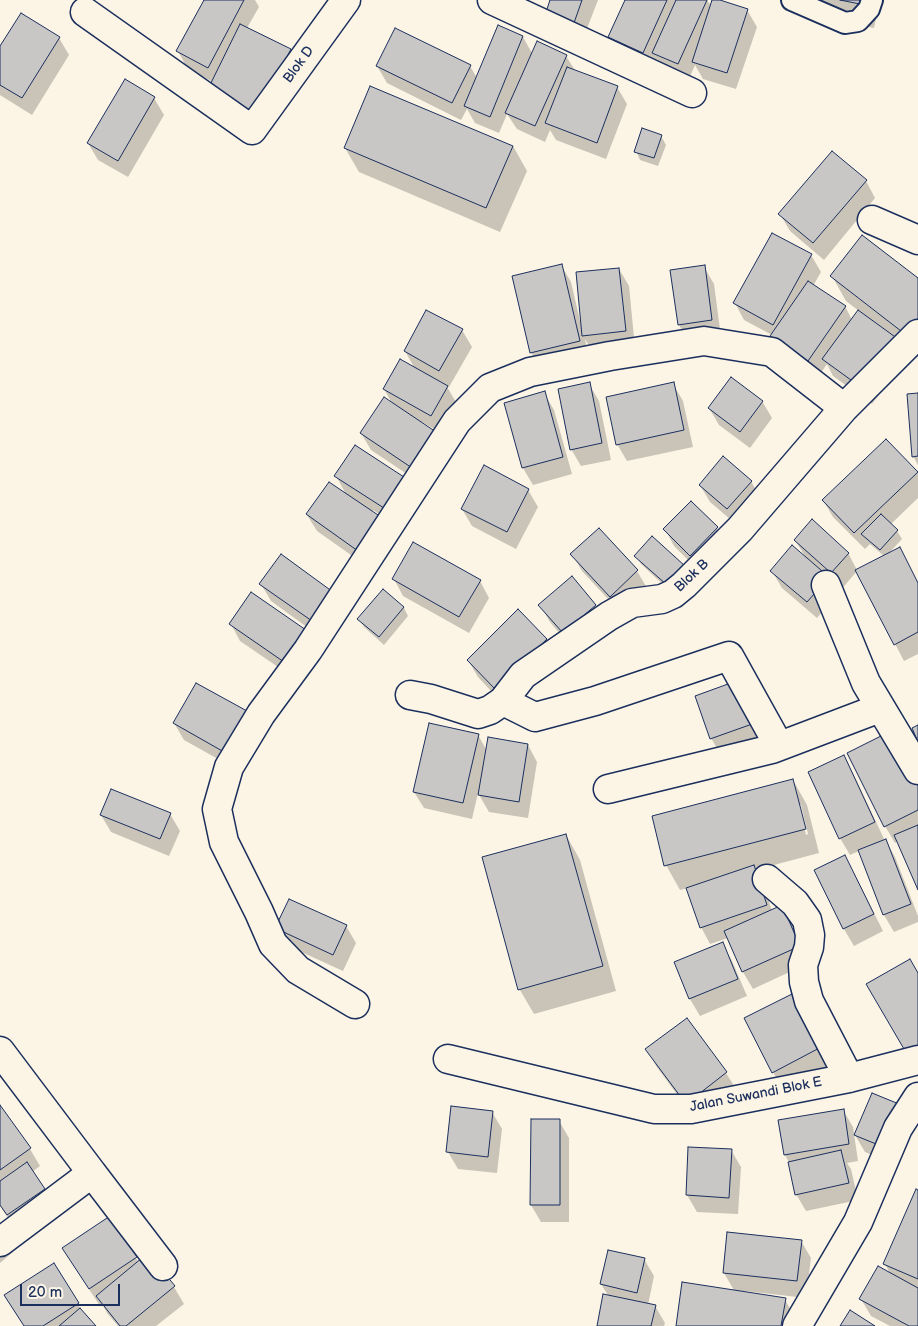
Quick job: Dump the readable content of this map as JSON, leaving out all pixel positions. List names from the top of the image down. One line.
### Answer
{"streets":{"street":["Blok D","Blok B","Jalan Suwandi Blok E"]},"scale_bar":"20 m"}
